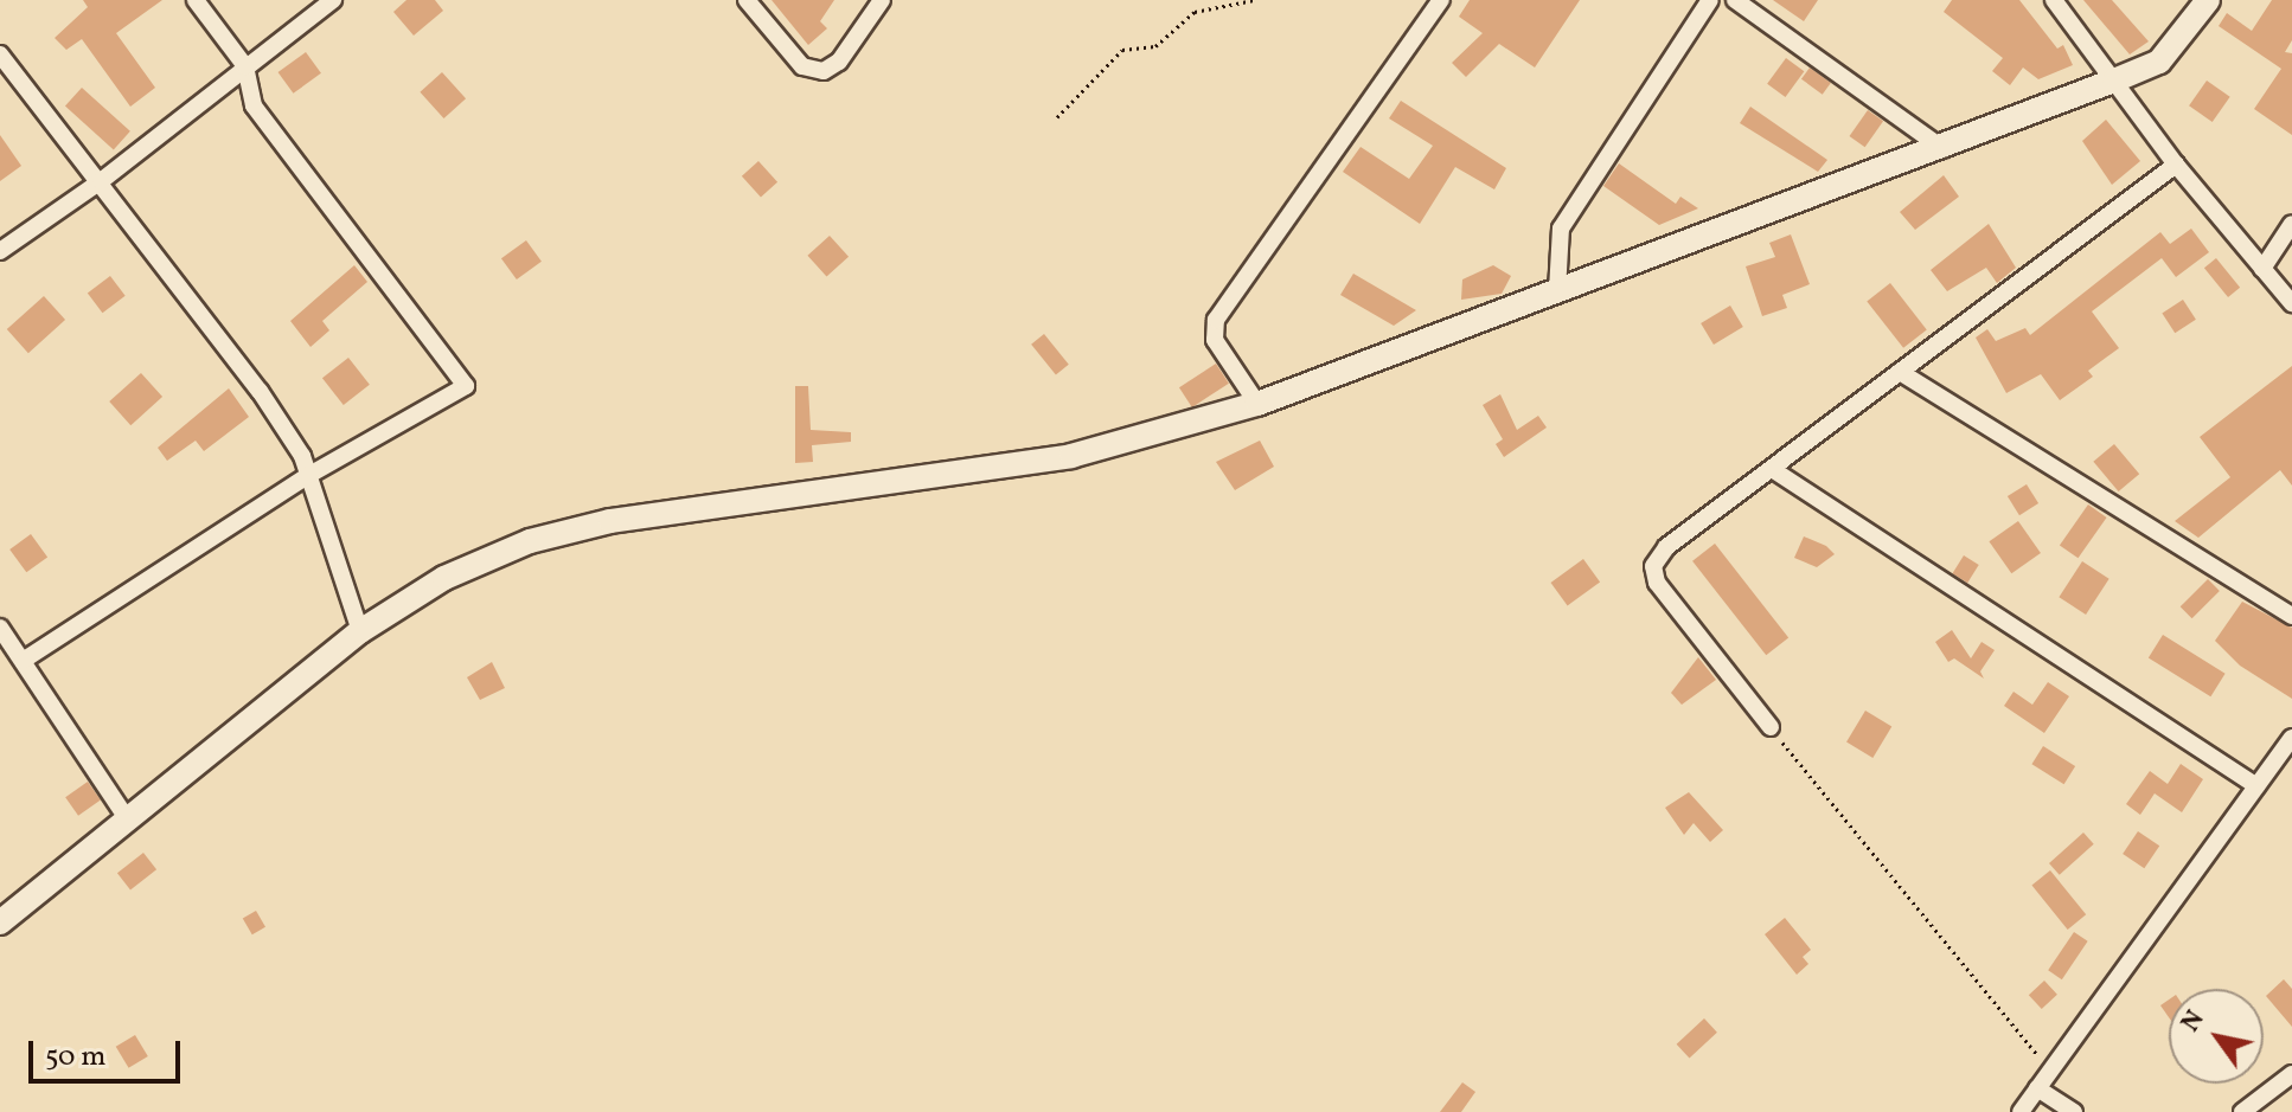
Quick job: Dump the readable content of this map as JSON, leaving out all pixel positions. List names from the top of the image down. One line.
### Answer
{"scale_bar":"50 m","north":"top left"}
